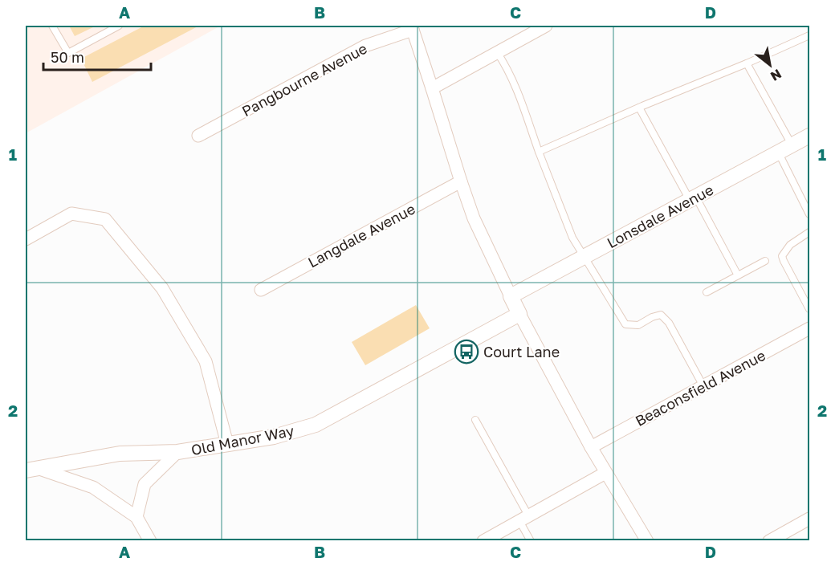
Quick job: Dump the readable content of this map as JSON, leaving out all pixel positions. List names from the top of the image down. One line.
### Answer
{"streets":{"street":["Pangbourne Avenue","Lonsdale Avenue","Langdale Avenue","Beaconsfield Avenue","Old Manor Way"]},"places":{"bus stop":["Court Lane"]},"scale_bar":"50 m","north":"bottom right","grid":{"columns":["A","B","C","D"],"rows":["1","2"]}}
